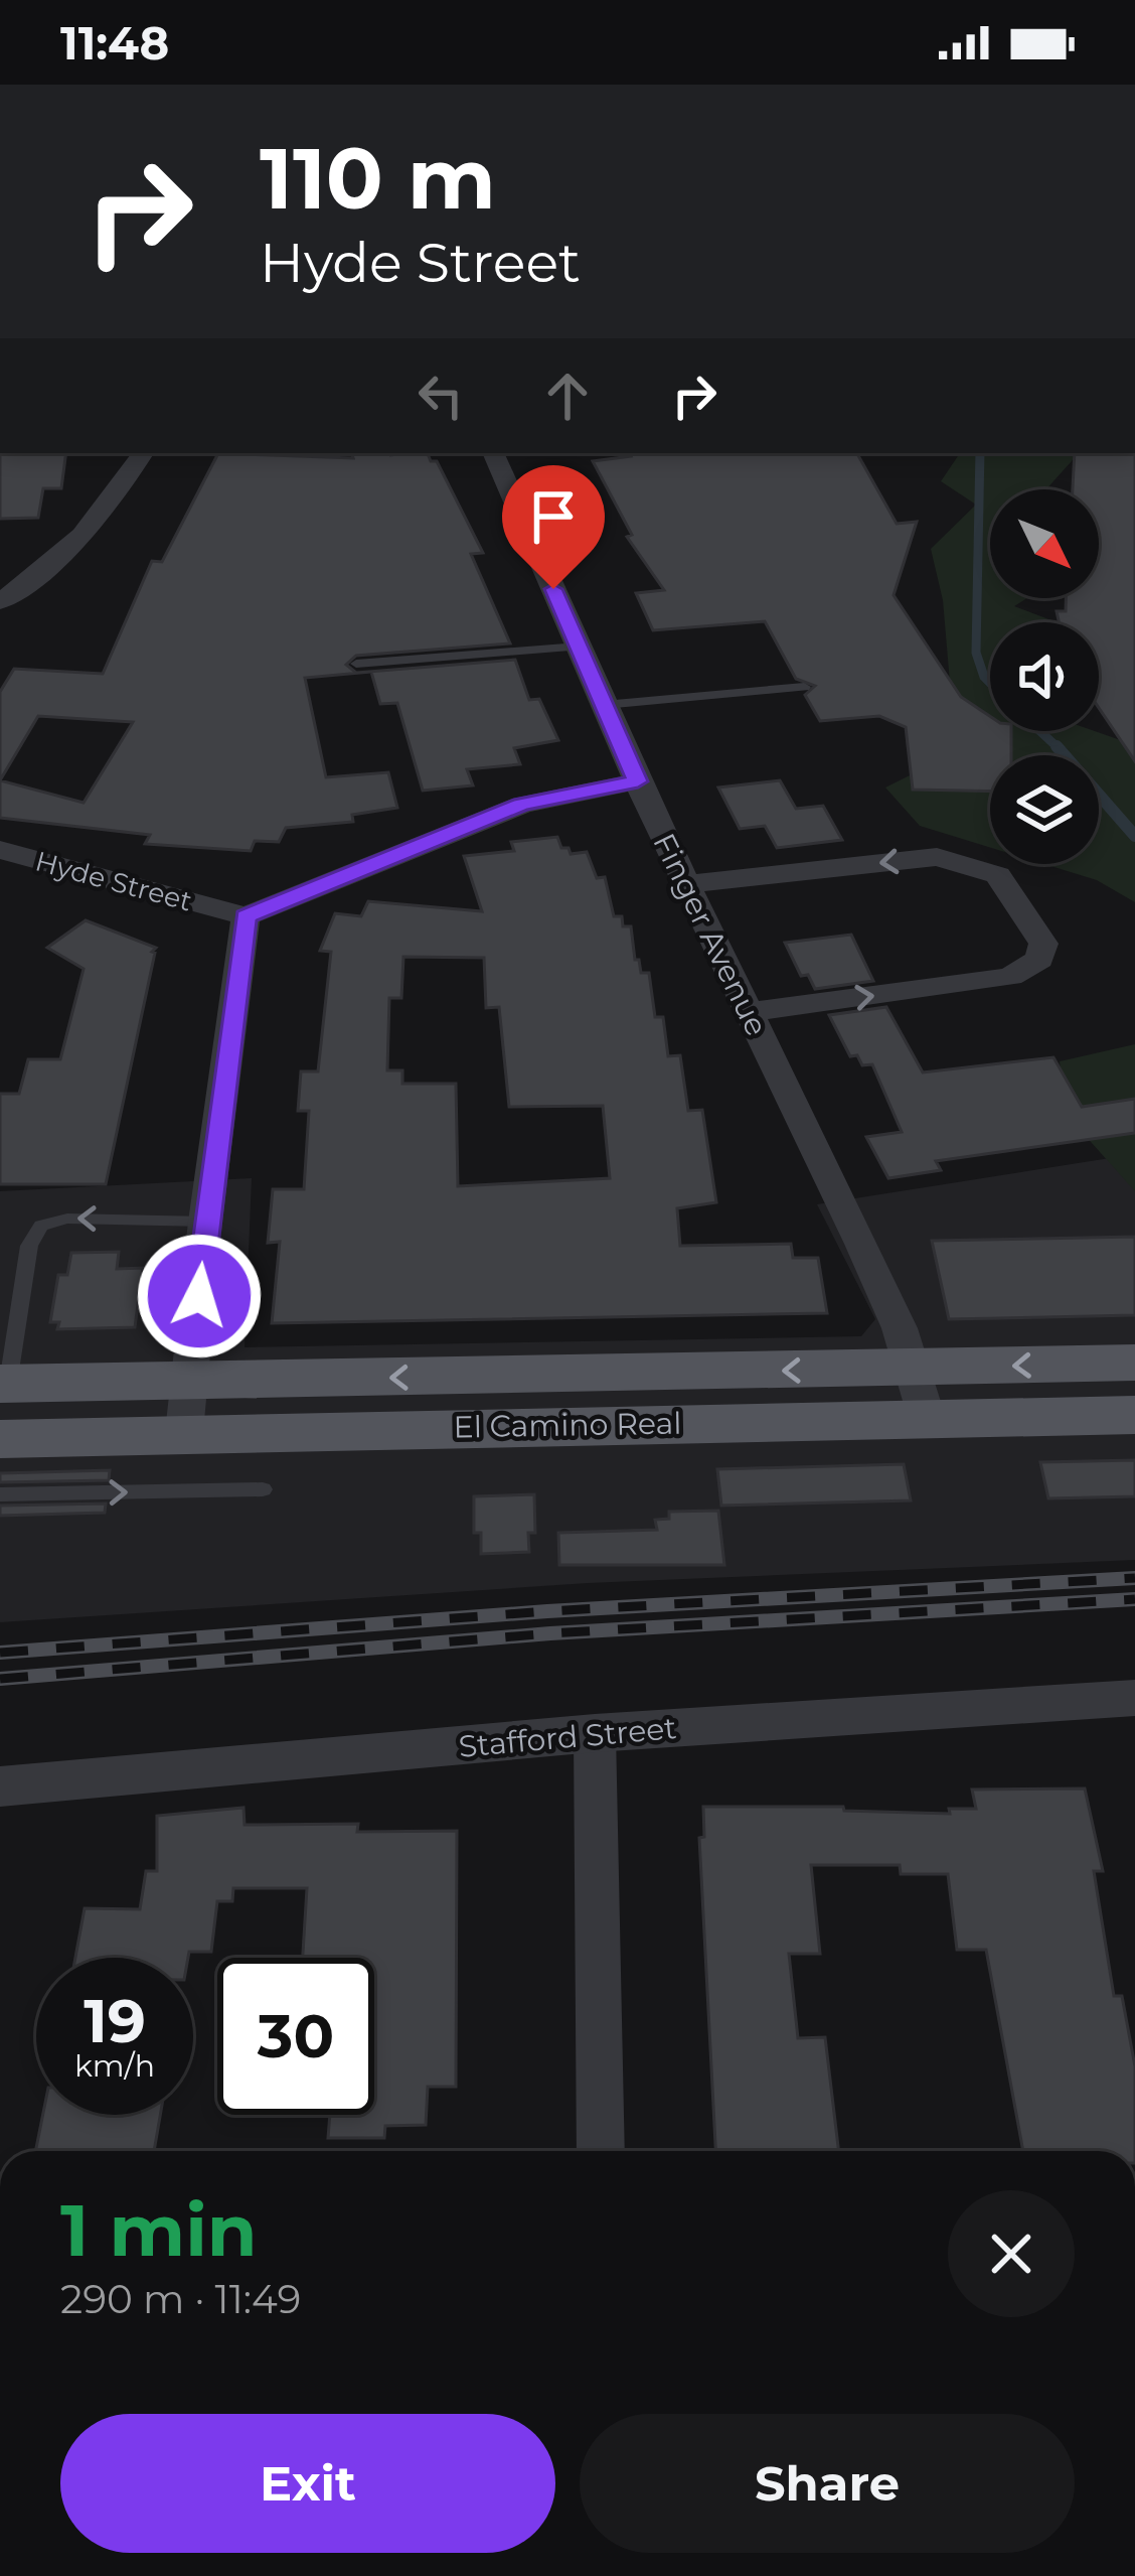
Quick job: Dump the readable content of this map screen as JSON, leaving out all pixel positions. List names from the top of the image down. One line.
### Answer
{"streets":{"main road":["El Camino Real"],"street":["Hyde Street","Finger Avenue","Stafford Street"]},"crossings":[["Finger Avenue","El Camino Real"]],"north":"bottom right","page":{"status":"11:48","turn":["110 m","Hyde Street"],"speed":"19 km/h","limit":"30","heading":["1 min","290 m · 11:49"],"buttons":["Exit","Share"]}}
